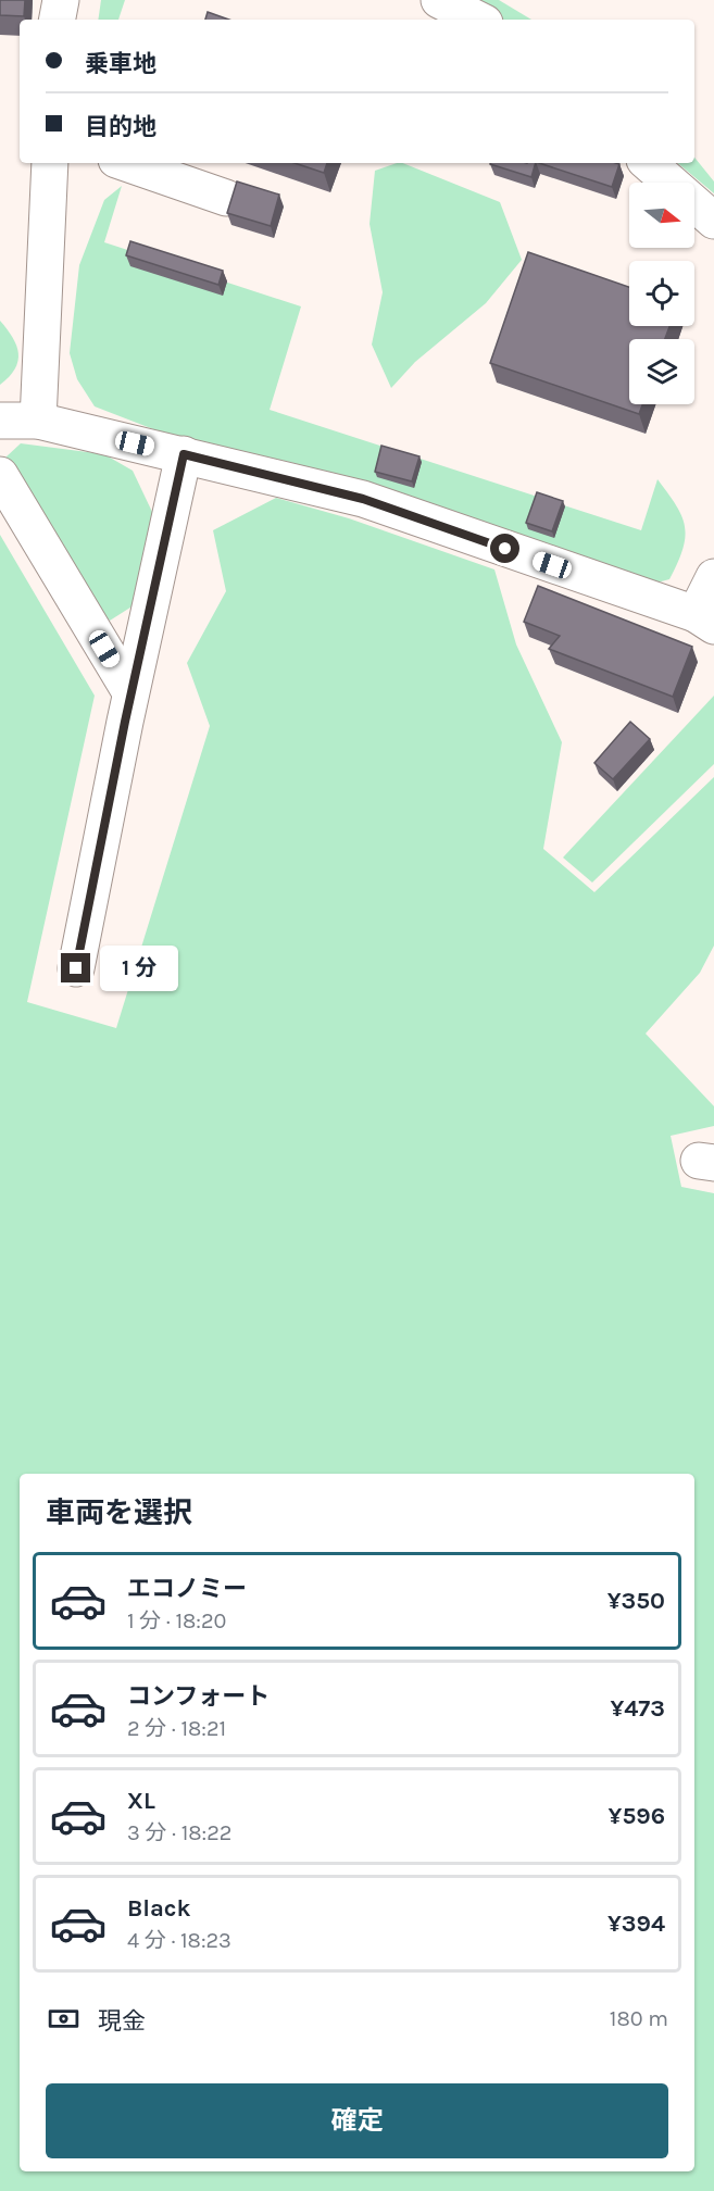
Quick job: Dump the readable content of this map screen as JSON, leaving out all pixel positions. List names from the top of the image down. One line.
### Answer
{"north":"right","page":{"banner":["乗車地","目的地"],"bubble":"1 分","heading":"車両を選択","list":[{"name":"エコノミー","note":"1 分 · 18:20","value":"¥350"},{"name":"コンフォート","note":"2 分 · 18:21","value":"¥473"},{"name":"XL","note":"3 分 · 18:22","value":"¥596"},{"name":"Black","note":"4 分 · 18:23","value":"¥394"}],"pay":["現金","180 m"],"buttons":"確定"}}
